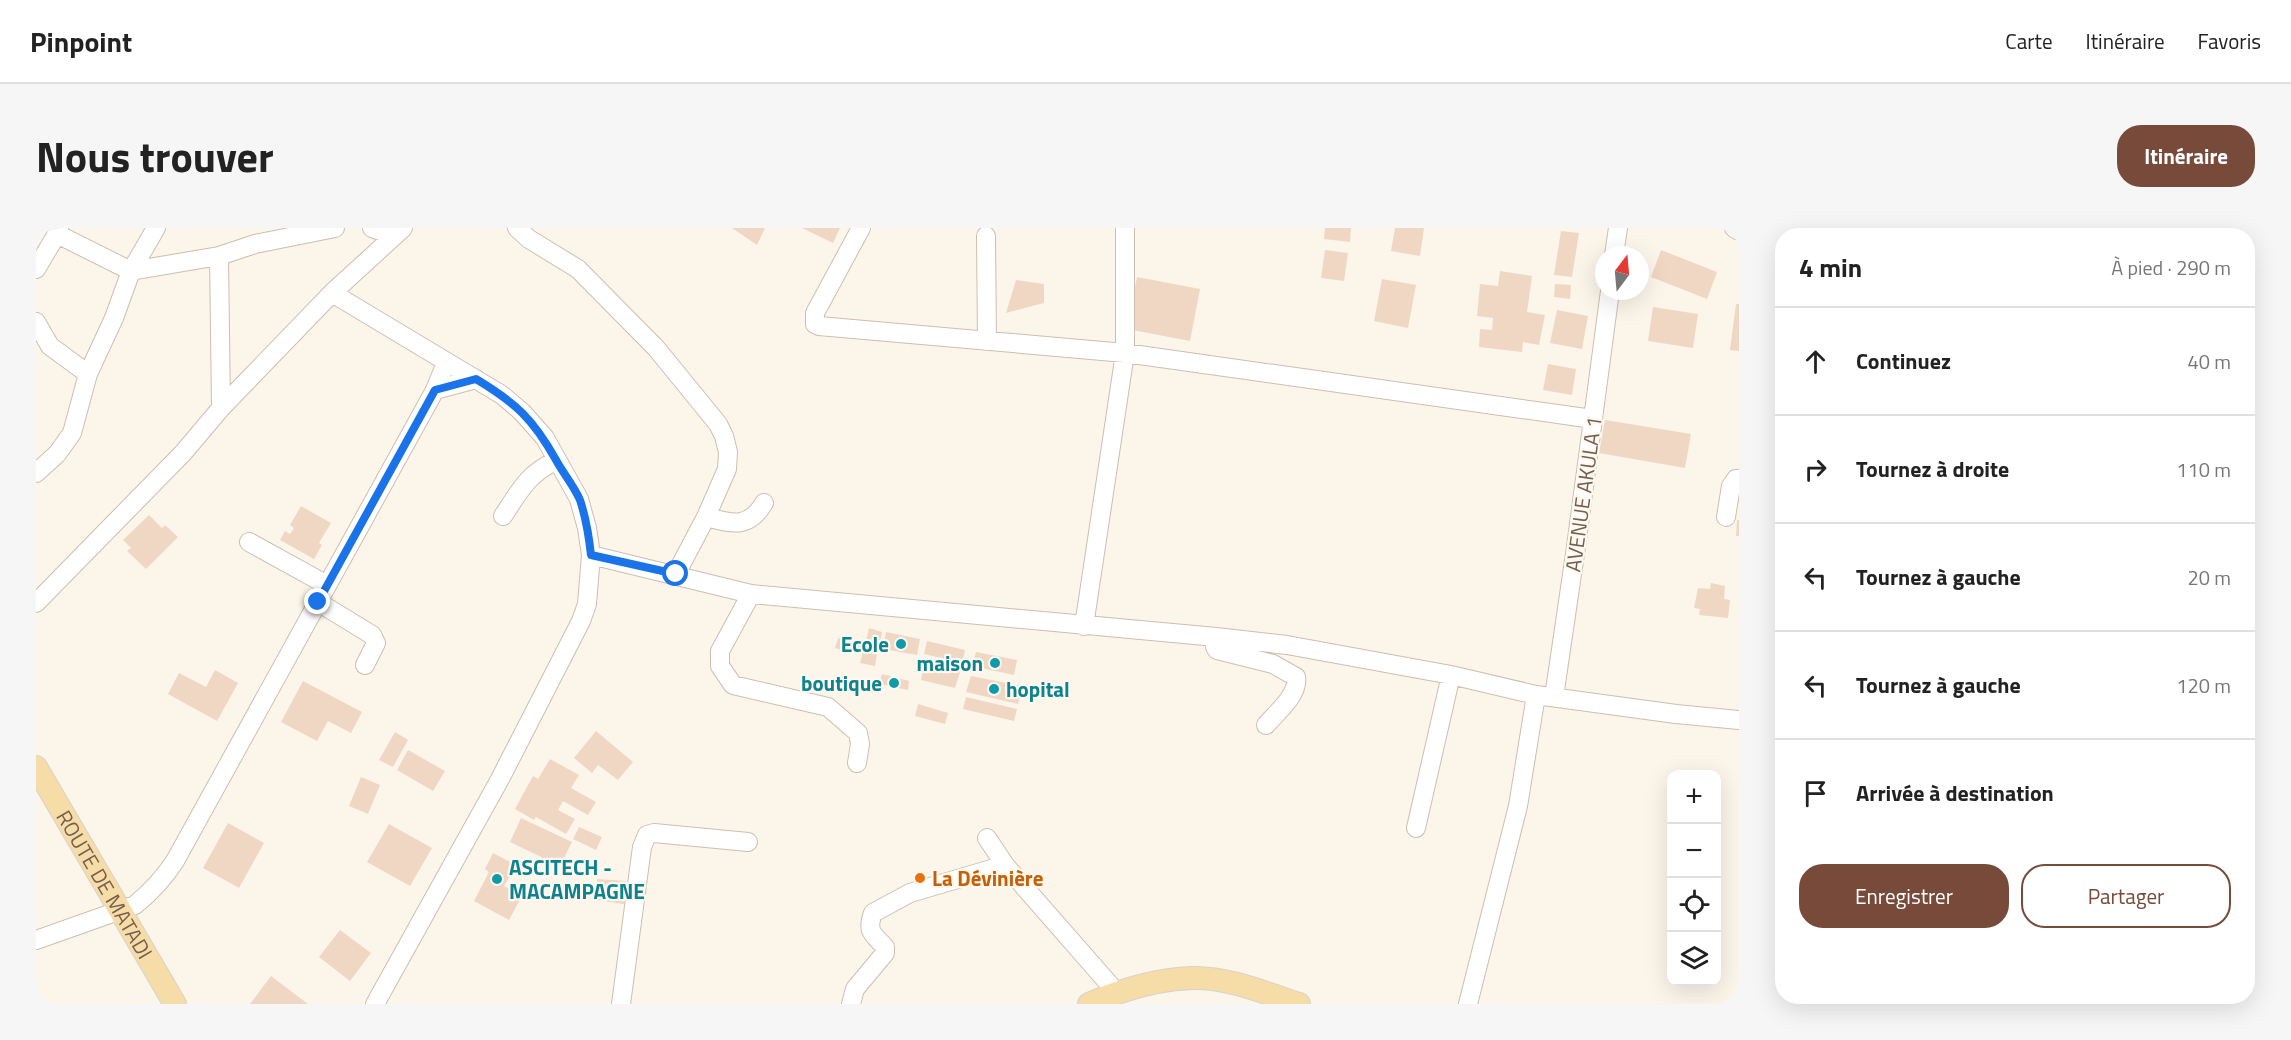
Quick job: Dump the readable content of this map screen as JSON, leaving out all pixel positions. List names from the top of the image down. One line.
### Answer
{"streets":{"main road":["ROUTE DE MATADI"],"street":["AVENUE AKULA 1"]},"places":["Ecole","maison","boutique","hopital","La Dévinière","ASCITECH - MACAMPAGNE"],"north":"top","page":{"header":"Pinpoint","nav":["Carte","Itinéraire","Favoris"],"title":"Nous trouver","buttons":["Itinéraire",["Enregistrer","Partager"]],"heading":["4 min","À pied · 290 m"],"list":[["Continuez","40 m"],["Tournez à droite","110 m"],["Tournez à gauche","20 m"],["Tournez à gauche","120 m"],"Arrivée à destination"],"map_buttons":["+","−"]}}
